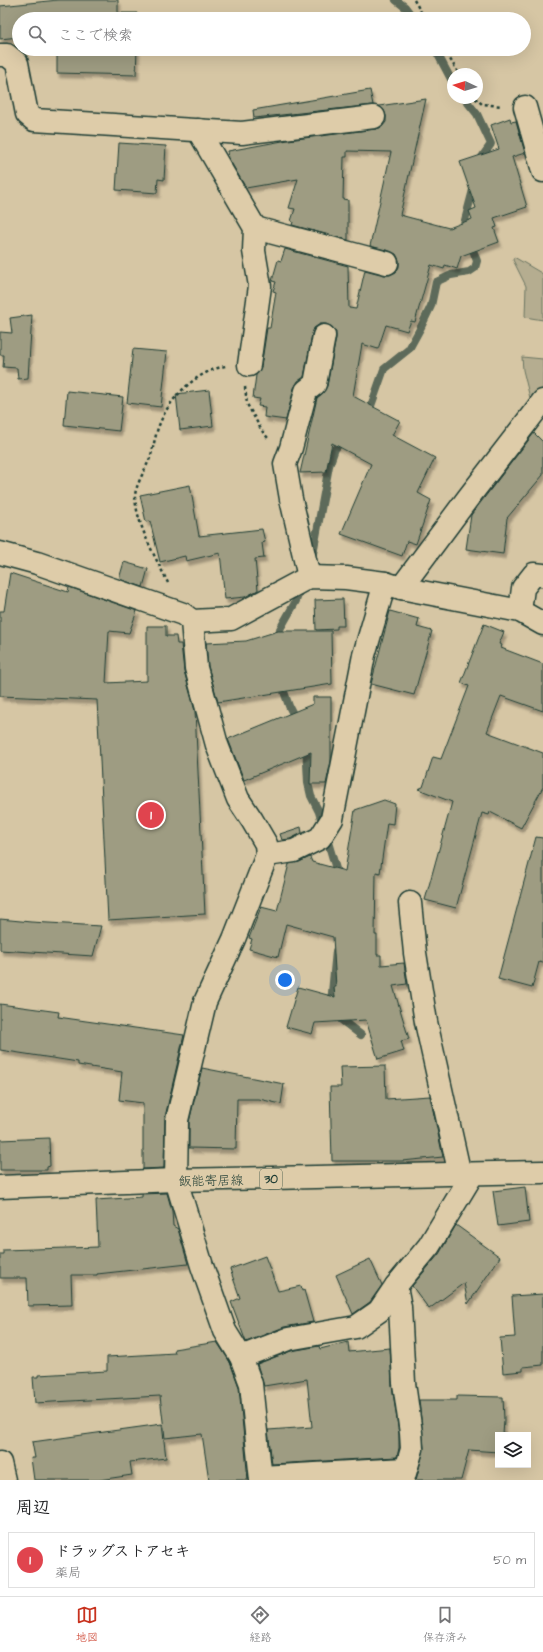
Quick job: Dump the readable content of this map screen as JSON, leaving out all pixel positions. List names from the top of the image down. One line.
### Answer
{"streets":{"main road":["30","飯能寄居線"]},"north":"left","page":{"search":"ここで検索","pins":"1","heading":"周辺","list":[{"mark":"1","name":"ドラッグストアセキ","note":"薬局","value":"50 m"}],"nav":["地図","経路","保存済み"]}}
